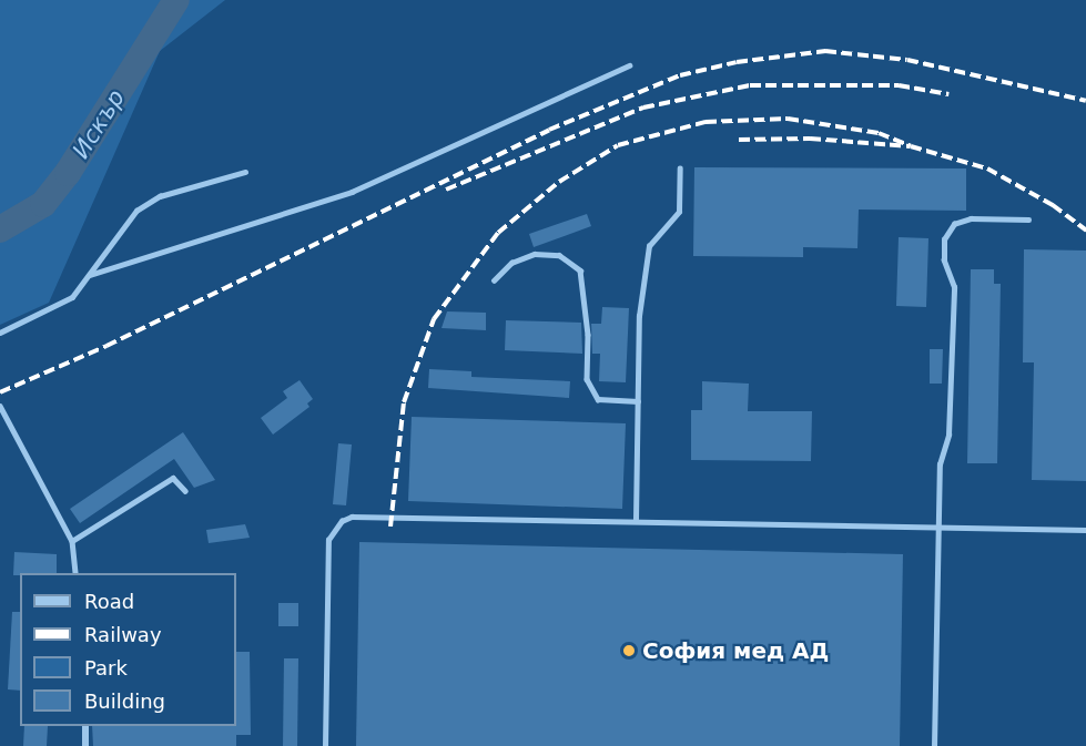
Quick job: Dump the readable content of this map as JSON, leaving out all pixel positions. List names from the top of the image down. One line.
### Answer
{"water":["Искър"],"places":["София мед АД"],"legend":["Road","Railway","Park","Building"]}
